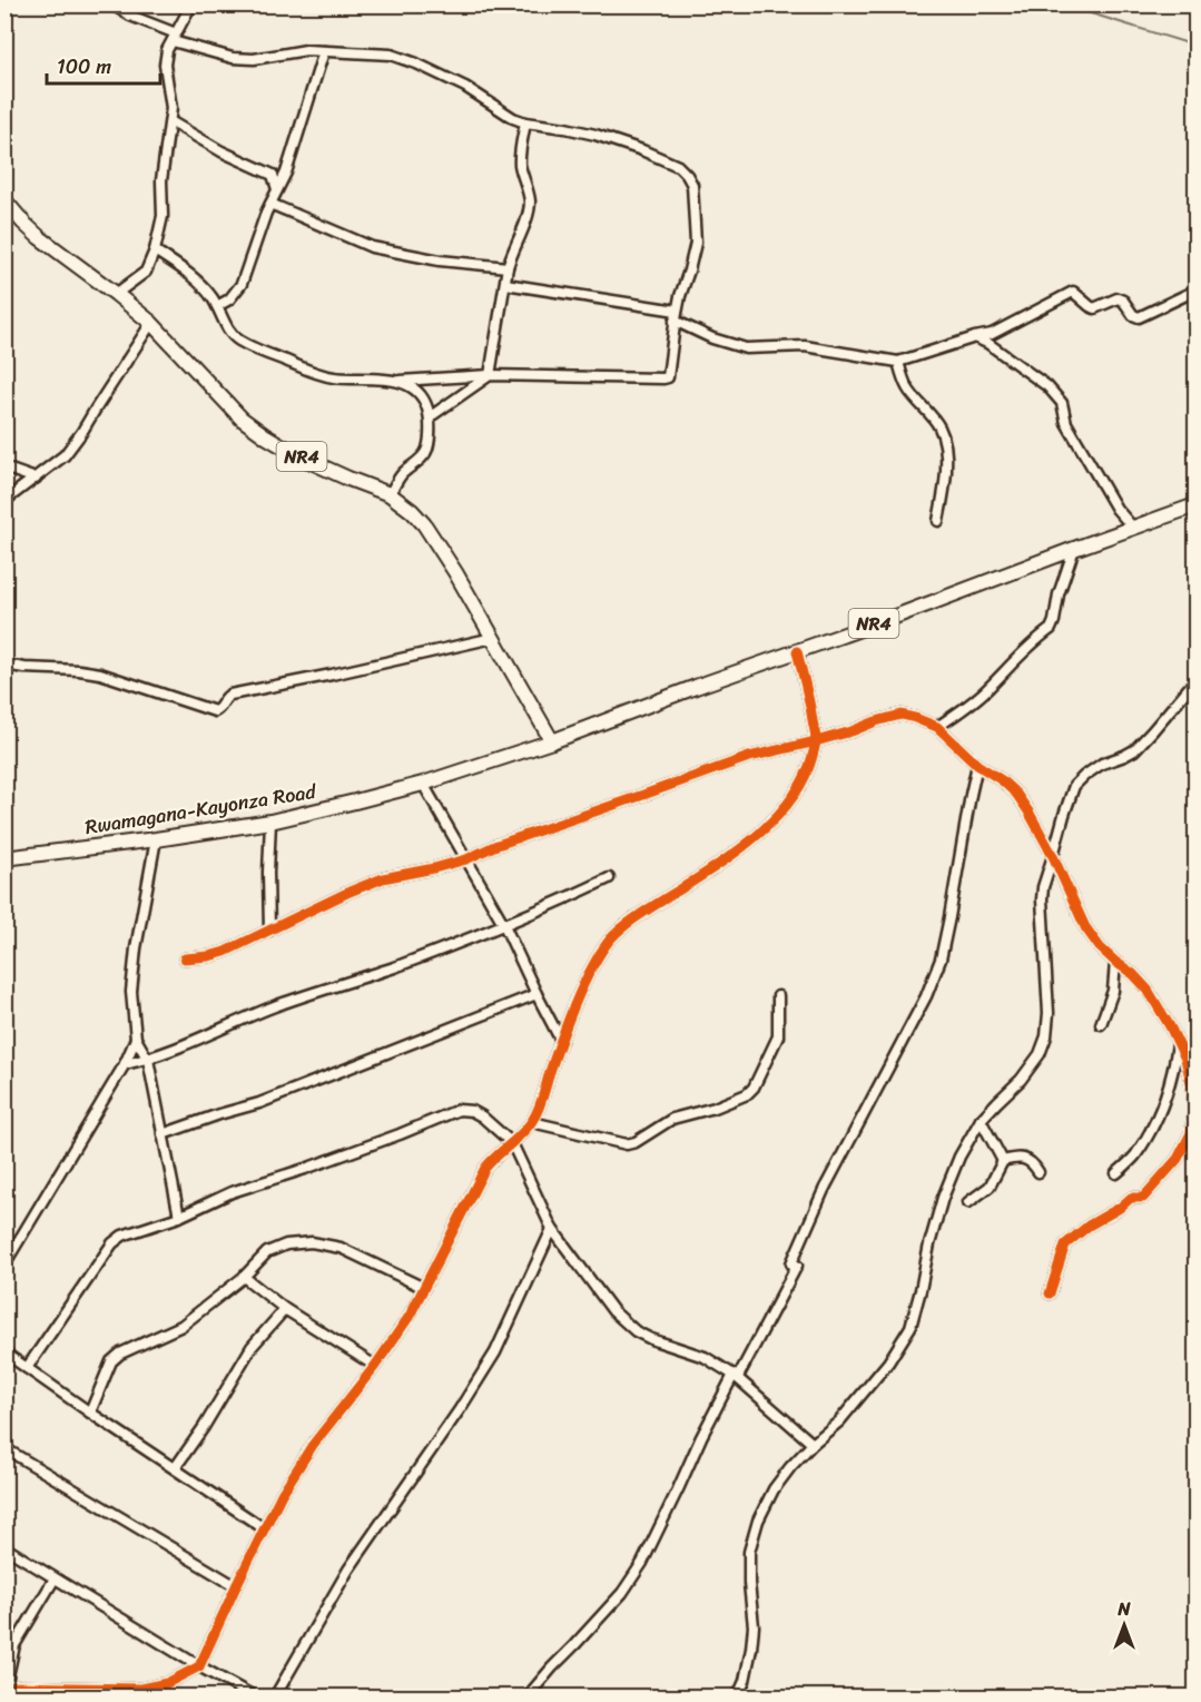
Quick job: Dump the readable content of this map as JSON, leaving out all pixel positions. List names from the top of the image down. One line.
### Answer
{"streets":{"highway":["NR4","Rwamagana-Kayonza Road"]},"crossings":[["NR4","Rwamagana-Kayonza Road"]],"scale_bar":"100 m","north":"top"}
